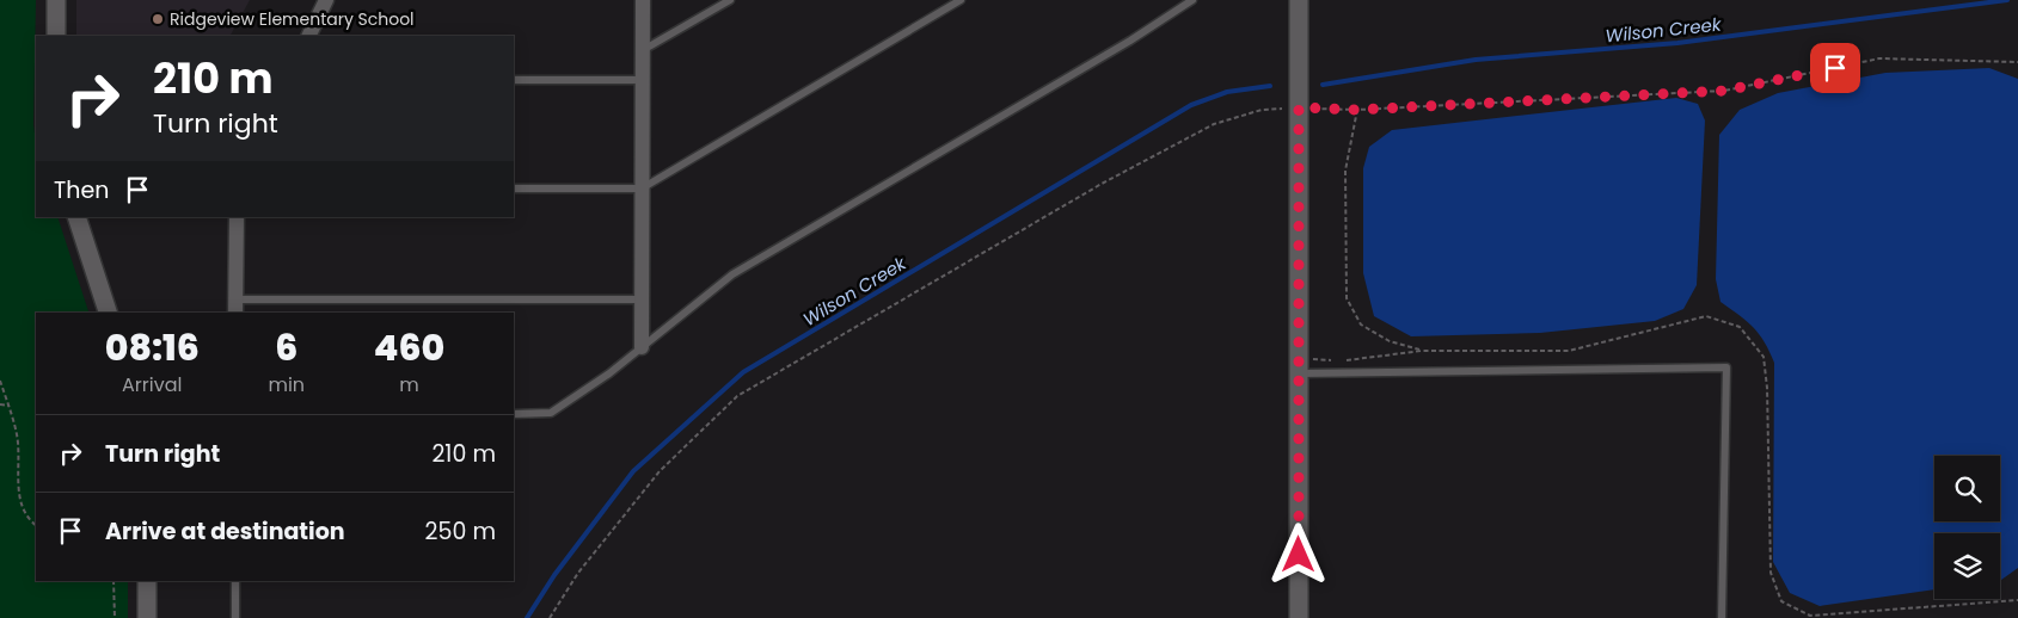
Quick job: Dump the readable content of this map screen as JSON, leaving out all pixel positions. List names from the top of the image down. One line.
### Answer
{"water":["Wilson Creek"],"places":["Ridgeview Elementary School"],"page":{"turn":["210 m","Turn right"],"then":"Then","eta":["08:16","Arrival","6","min","460","m"],"list":[{"name":"Turn right","value":"210 m"},{"name":"Arrive at destination","value":"250 m"}]}}
